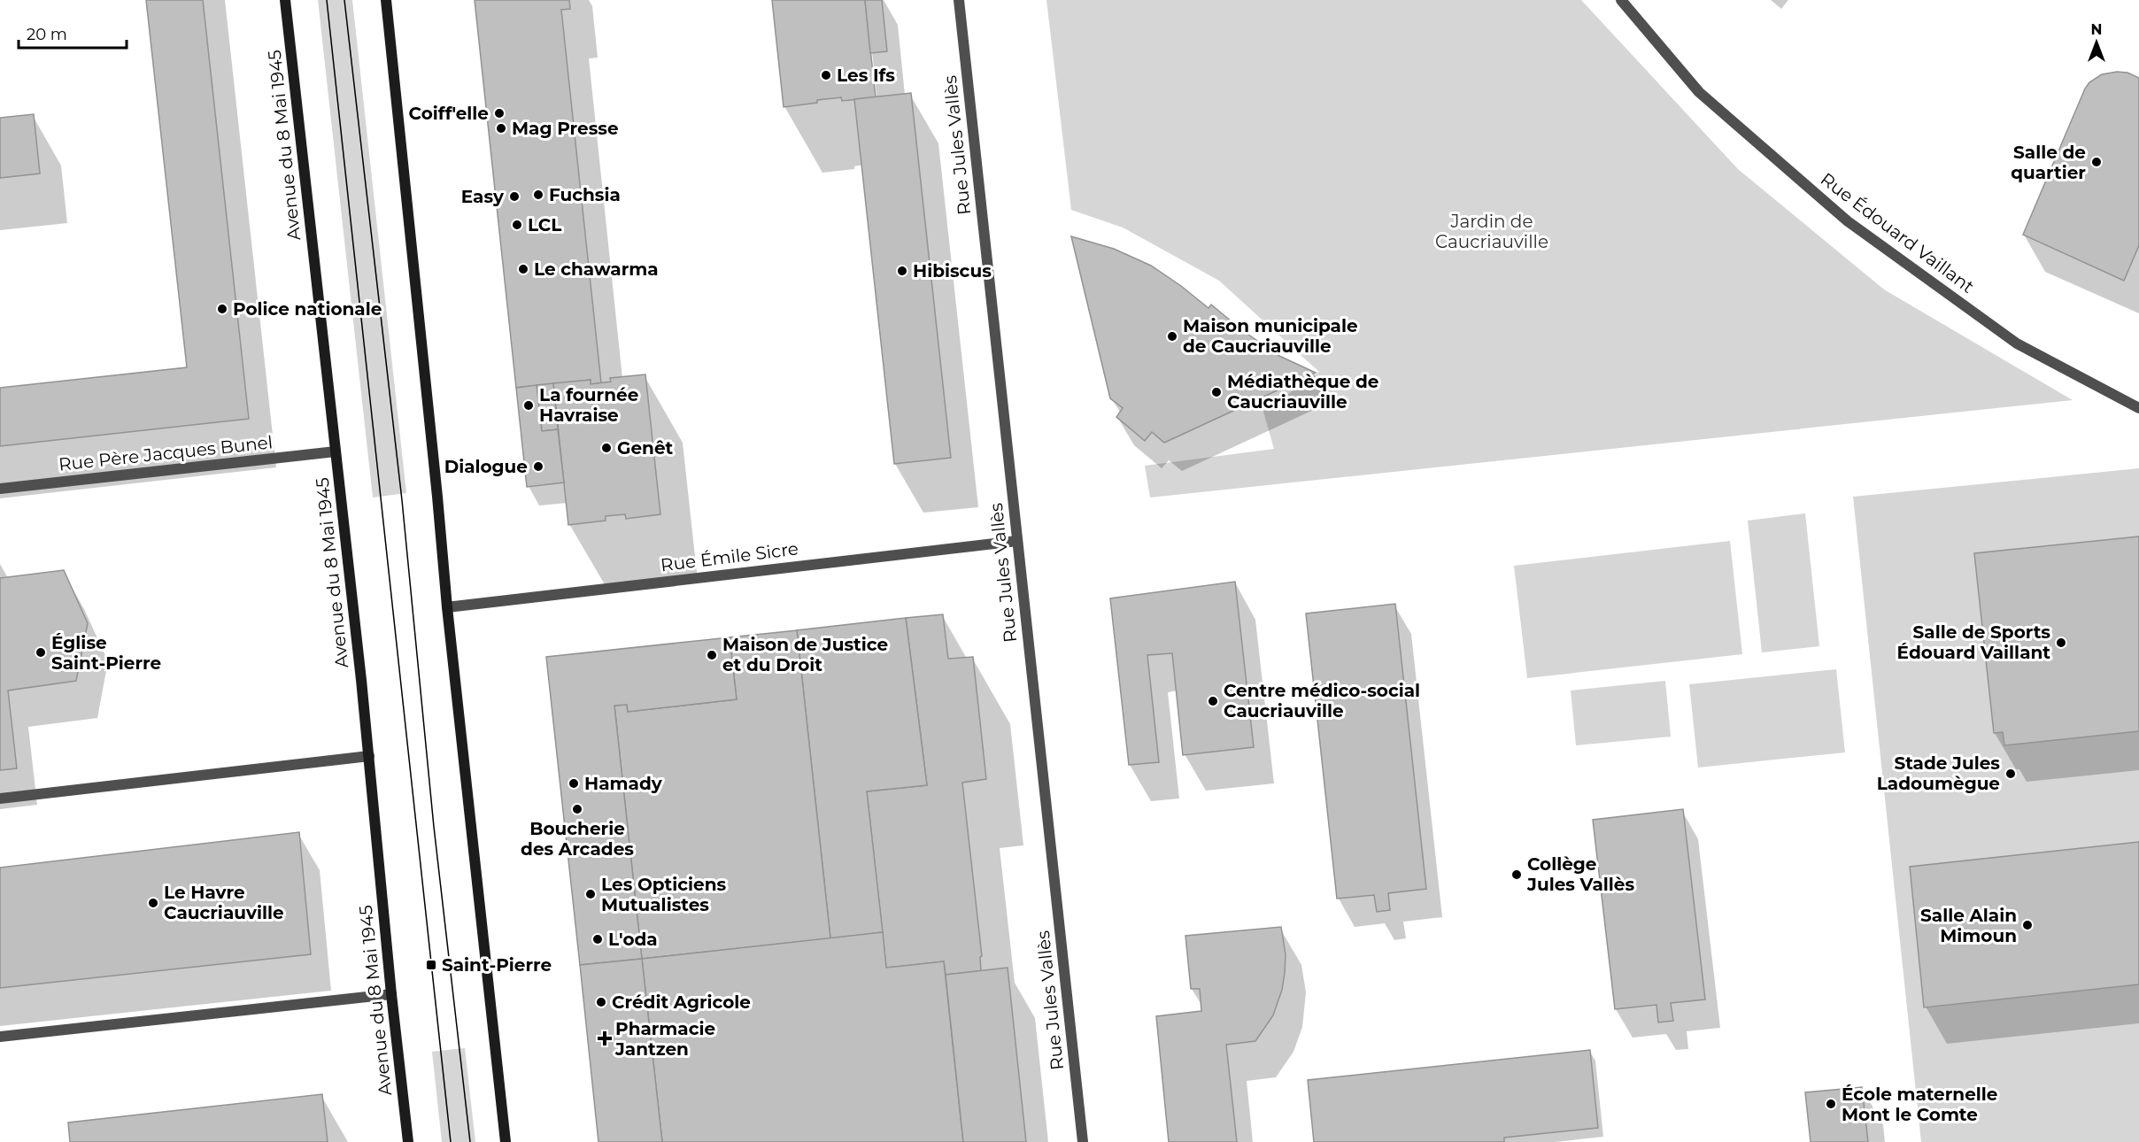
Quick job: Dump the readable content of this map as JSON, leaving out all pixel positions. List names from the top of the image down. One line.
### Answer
{"streets":{"street":["Avenue du 8 Mai 1945","Rue Jules Vallès","Rue Édouard Vaillant","Rue Père Jacques Bunel","Rue Émile Sicre"]},"crossings":[["Avenue du 8 Mai 1945","Rue Père Jacques Bunel"],["Rue Jules Vallès","Rue Émile Sicre"]],"parks":["Jardin de Caucriauville"],"places":{"other":["Les Ifs","Coiff'elle","Mag Presse","Salle de quartier","Fuchsia","Easy","LCL","Le chawarma","Hibiscus","Police nationale","Maison municipale de Caucriauville","Médiathèque de Caucriauville","La fournée Havraise","Genêt","Dialogue","Salle de Sports Édouard Vaillant","Église Saint-Pierre","Maison de Justice et du Droit","Centre médico-social Caucriauville","Stade Jules Ladoumègue","Hamady","Boucherie des Arcades","Collège Jules Vallès","Les Opticiens Mutualistes","Le Havre Caucriauville","Salle Alain Mimoun","L'oda","Crédit Agricole","École maternelle Mont le Comte"],"transit":["Saint-Pierre"],"health":["Pharmacie Jantzen"]},"scale_bar":"20 m","north":"top"}
